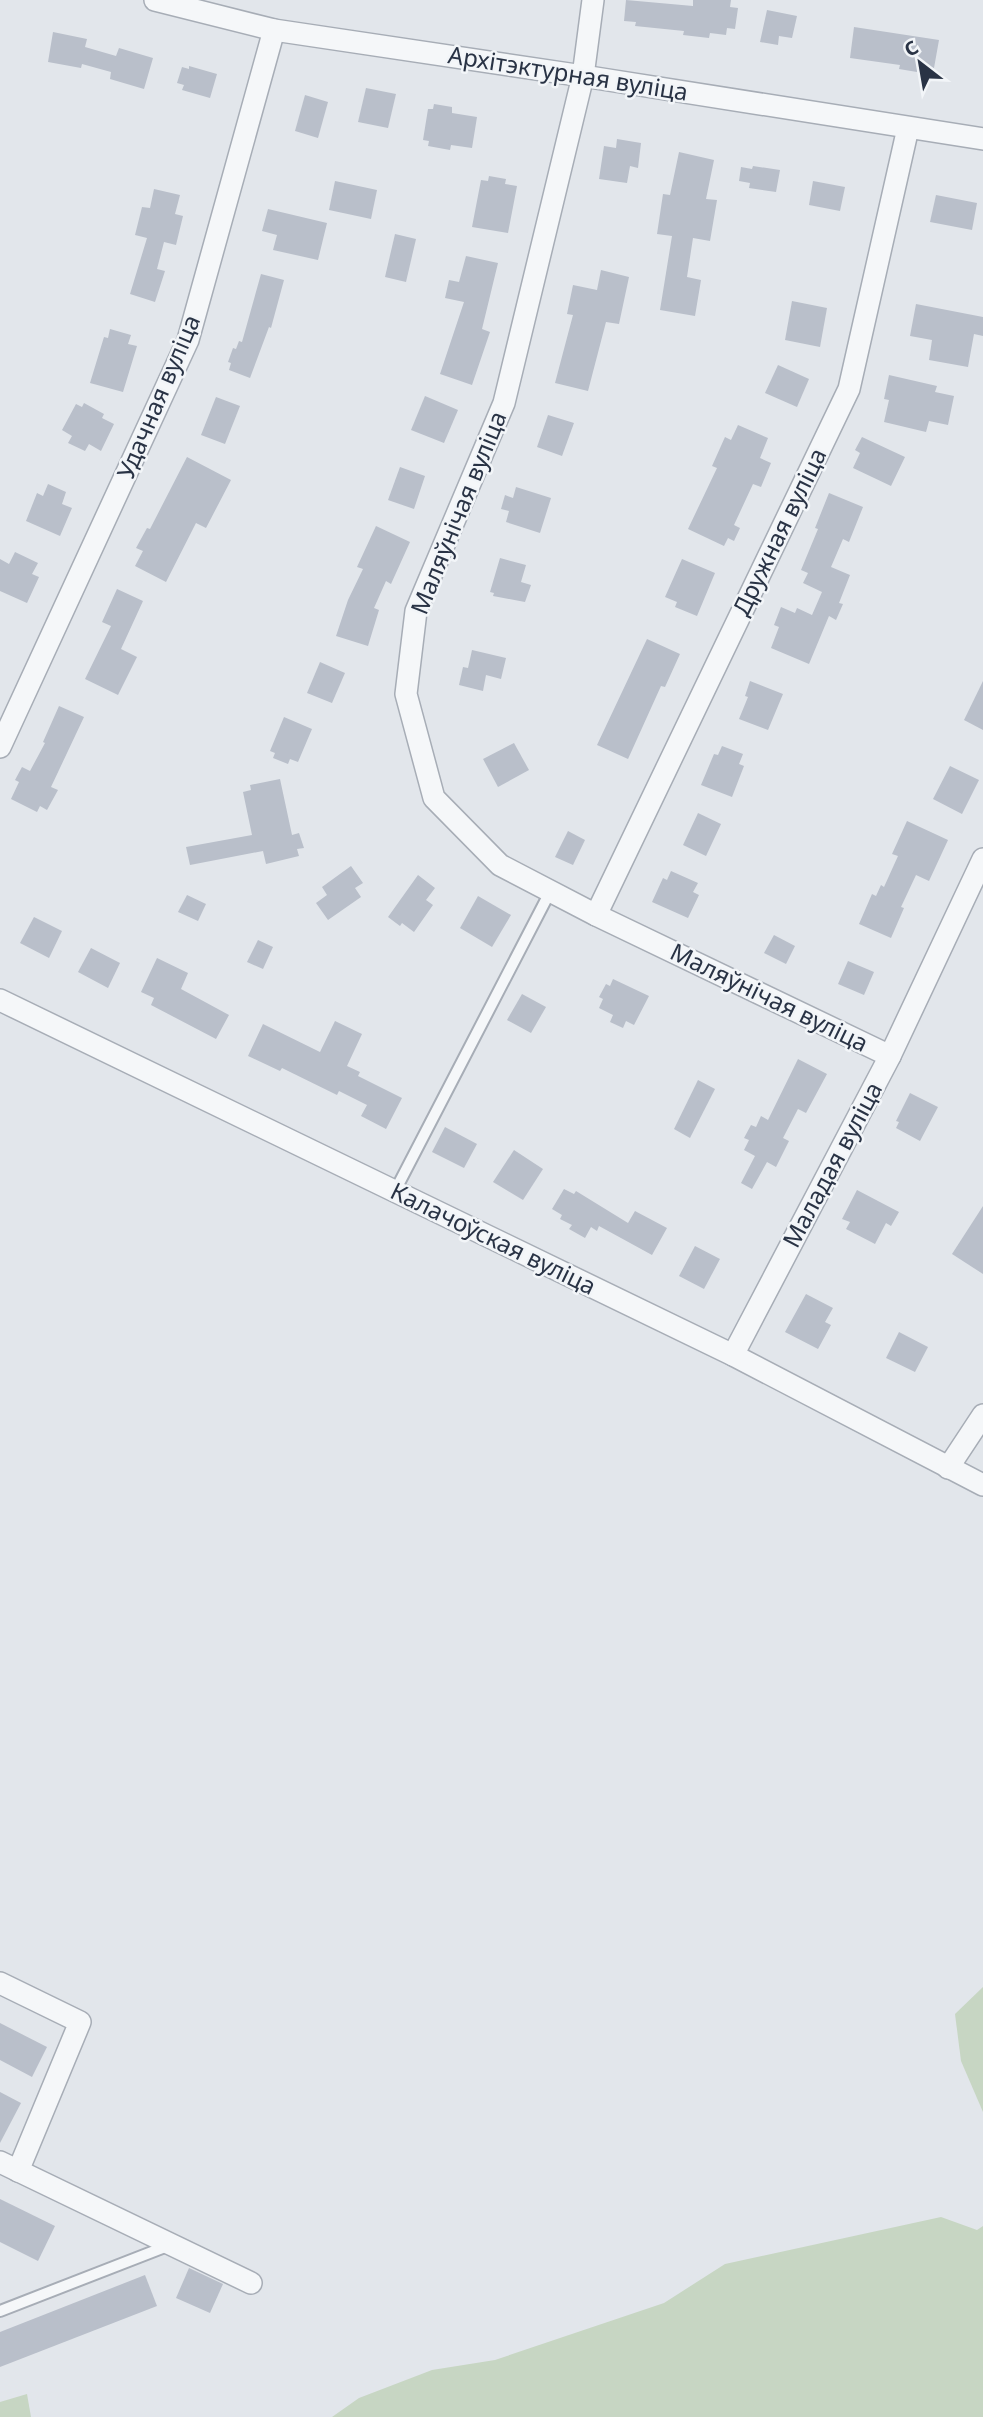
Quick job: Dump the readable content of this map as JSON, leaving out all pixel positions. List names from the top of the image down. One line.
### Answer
{"streets":{"street":["Архітэктурная вуліца","Удачная вуліца","Маляўнічая вуліца","Дружная вуліца","Маладая вуліца","Калачоўская вуліца"]},"crossings":[["Архітэктурная вуліца","Удачная вуліца"],["Архітэктурная вуліца","Маляўнічая вуліца"],["Архітэктурная вуліца","Дружная вуліца"],["Маляўнічая вуліца","Дружная вуліца"],["Маляўнічая вуліца","Маладая вуліца"],["Маладая вуліца","Калачоўская вуліца"]],"north":"top left"}
